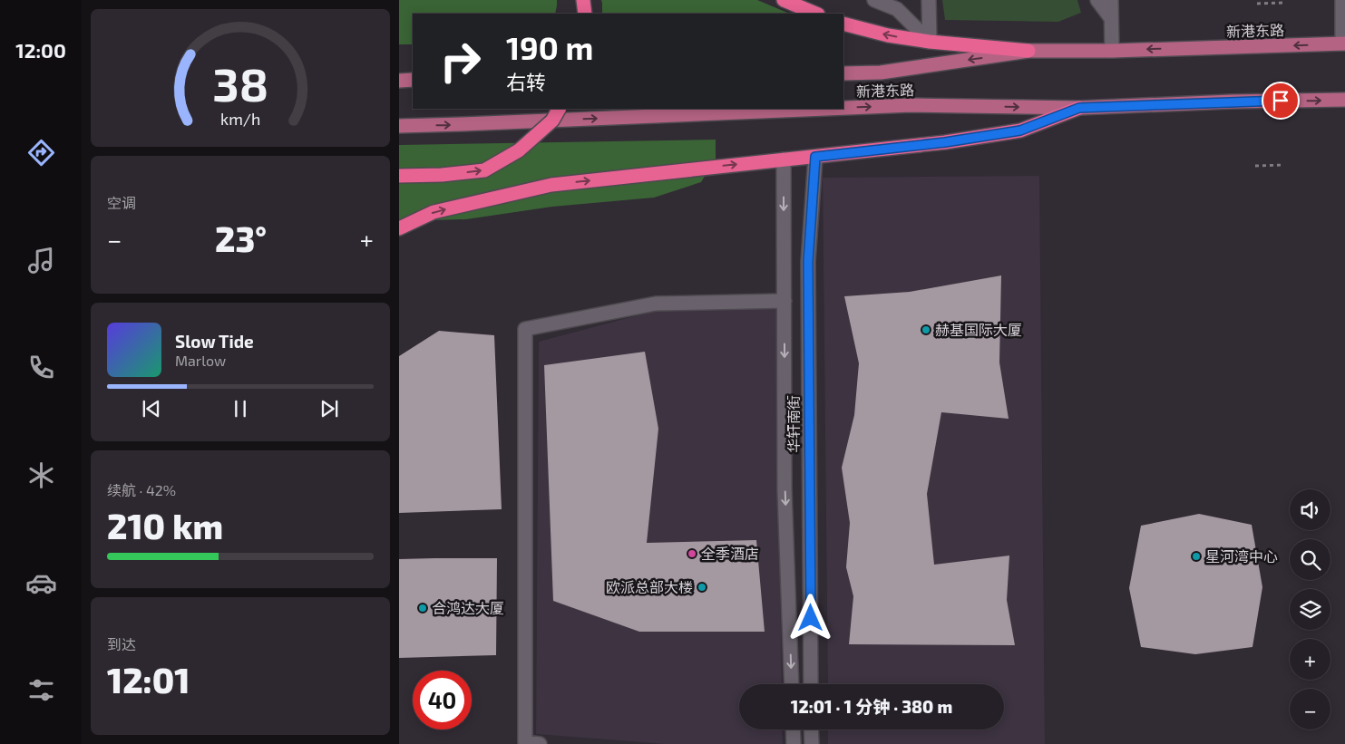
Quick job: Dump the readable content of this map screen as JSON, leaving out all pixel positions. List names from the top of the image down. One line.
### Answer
{"streets":{"main road":["新港东路"],"street":["华轩南街"]},"places":["赫基国际大厦","全季酒店","星河湾中心","欧派总部大楼","合鸿达大厦"],"page":{"tabs":"12:00","turn":["190 m","右转"],"tile":["空调",["续航 · 42%","210 km"],["到达","12:01"]],"heat":["−","23°","+"],"song":["Slow Tide","Marlow"],"map_buttons":["+","−"],"limit":"40","trip":"12:01 · 1 分钟 · 380 m","gauge":["38","km/h"]}}
